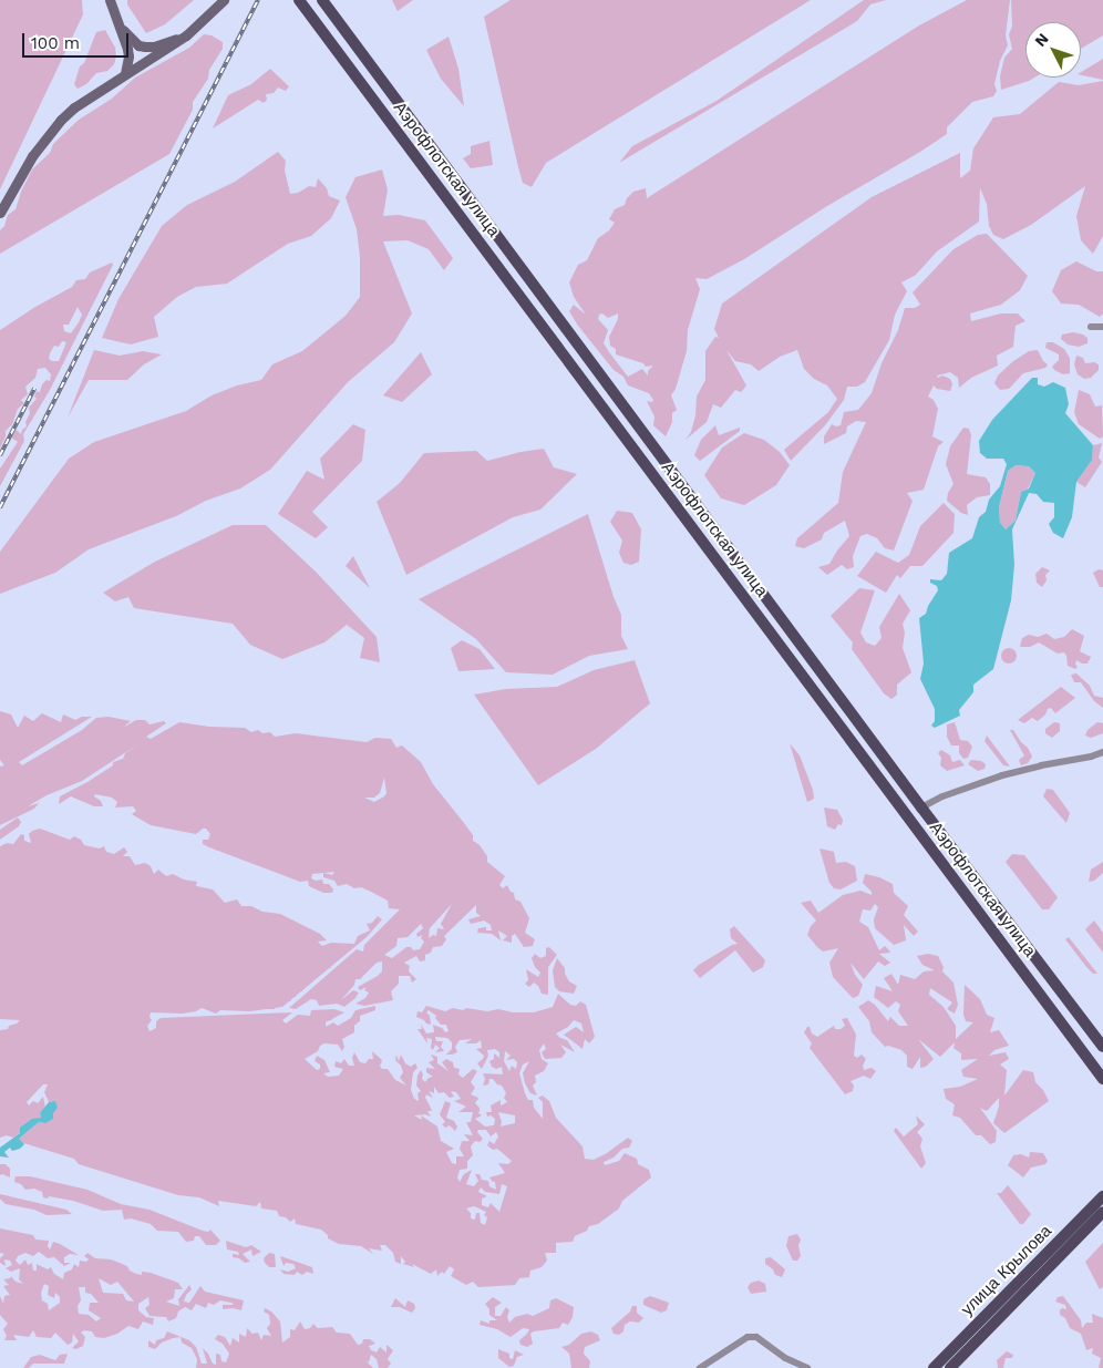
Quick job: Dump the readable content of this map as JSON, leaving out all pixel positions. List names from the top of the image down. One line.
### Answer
{"streets":{"main road":["Аэрофлотская улица","улица Крылова"]},"scale_bar":"100 m","north":"top left"}
